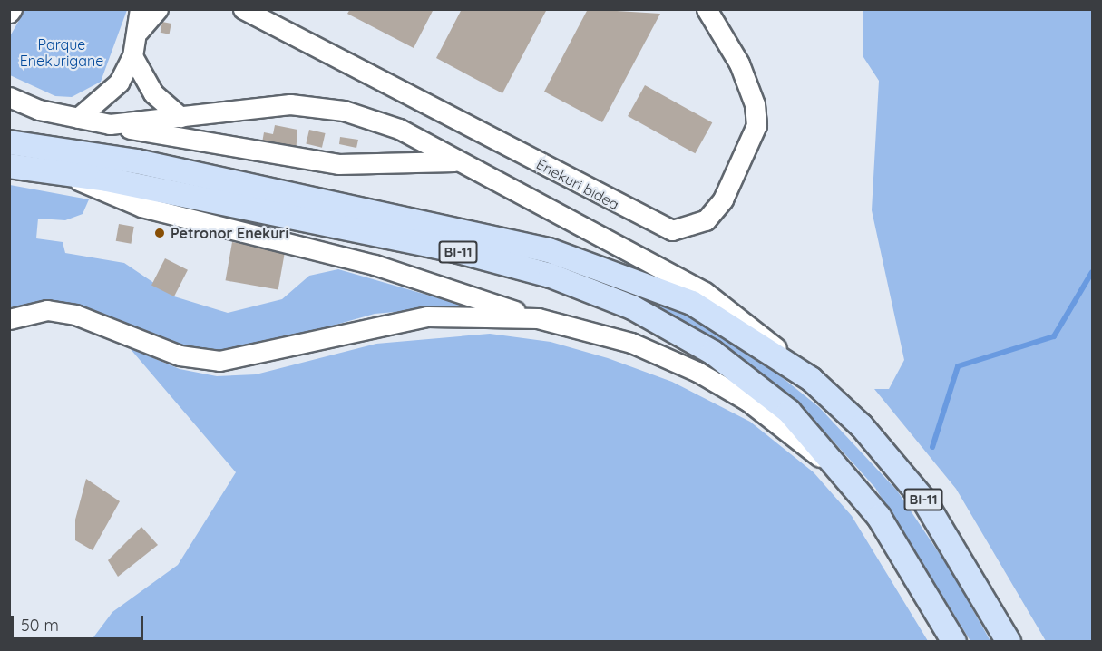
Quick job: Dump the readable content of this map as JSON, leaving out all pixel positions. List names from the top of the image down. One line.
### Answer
{"streets":{"main road":["BI-11"],"street":["Enekuri bidea"]},"parks":["Parque Enekurigane"],"places":["Petronor Enekuri"],"scale_bar":"50 m"}
